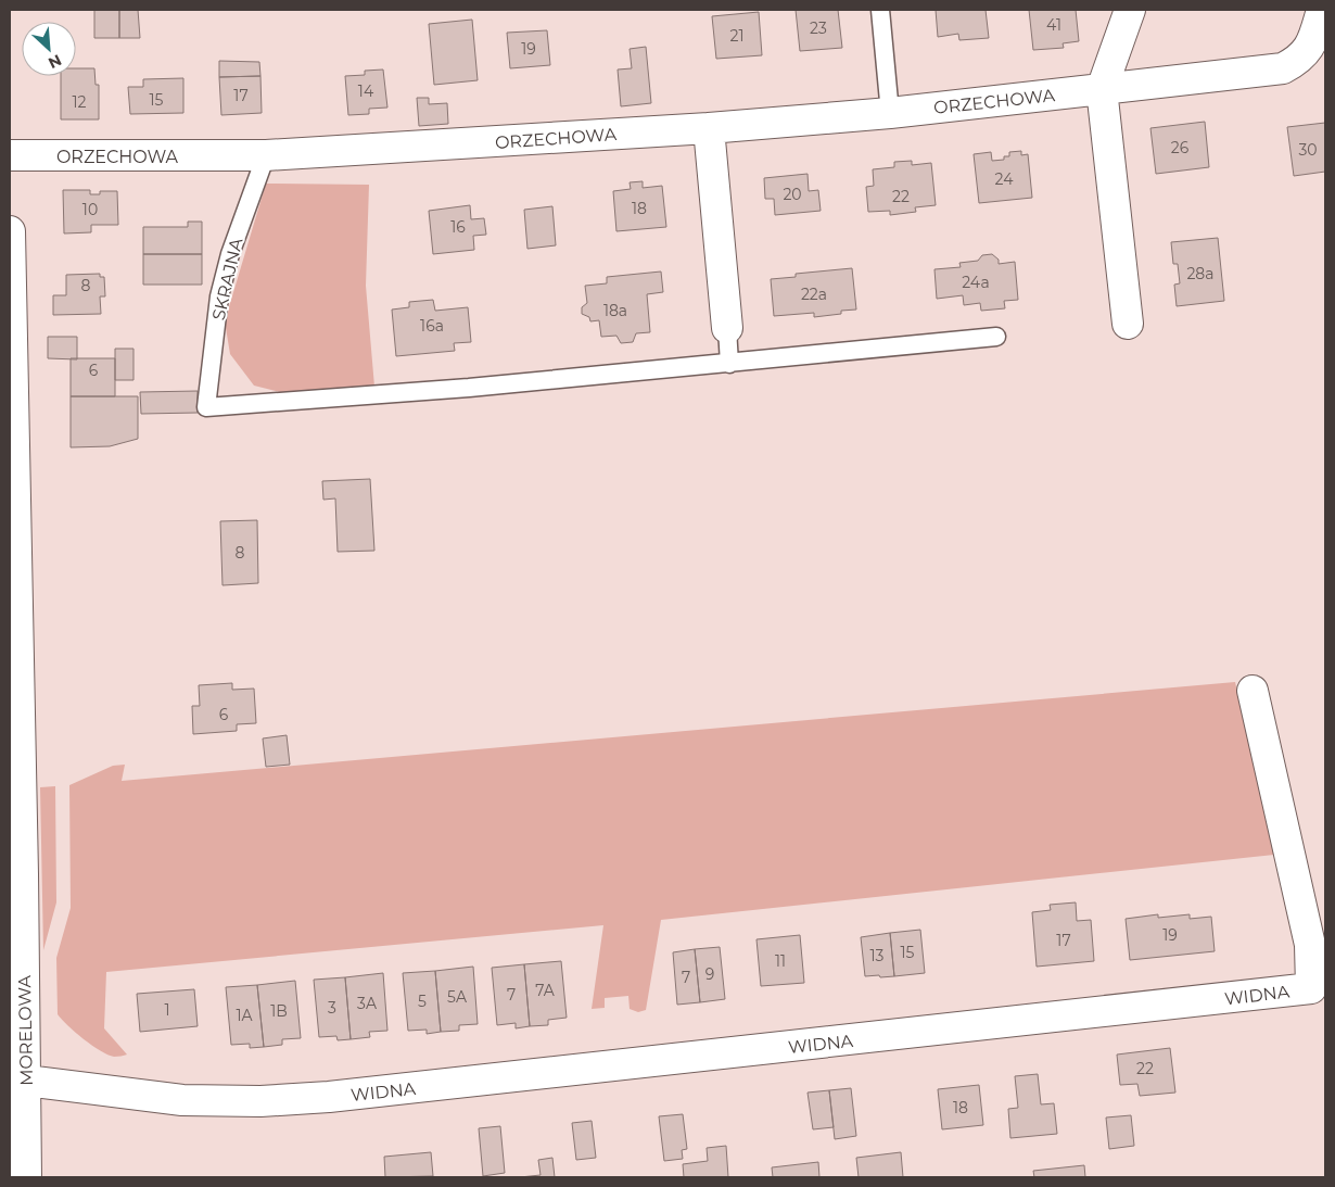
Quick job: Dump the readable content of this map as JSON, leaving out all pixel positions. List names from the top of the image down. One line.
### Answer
{"streets":{"street":["ORZECHOWA","WIDNA","MORELOWA"],"lane":["SKRAJNA"]},"crossings":[["ORZECHOWA","SKRAJNA"],["WIDNA","MORELOWA"]],"house_numbers":["41","23","21","19","14","17","15","12","26","30","24","20","22","18","10","16","28a","24a","8","22a","18a","16a","6","8","6","19","17","15","13","11","9","7","7A","7","5A","5","3A","3","1","1B","1A","22","18"],"north":"bottom right"}
